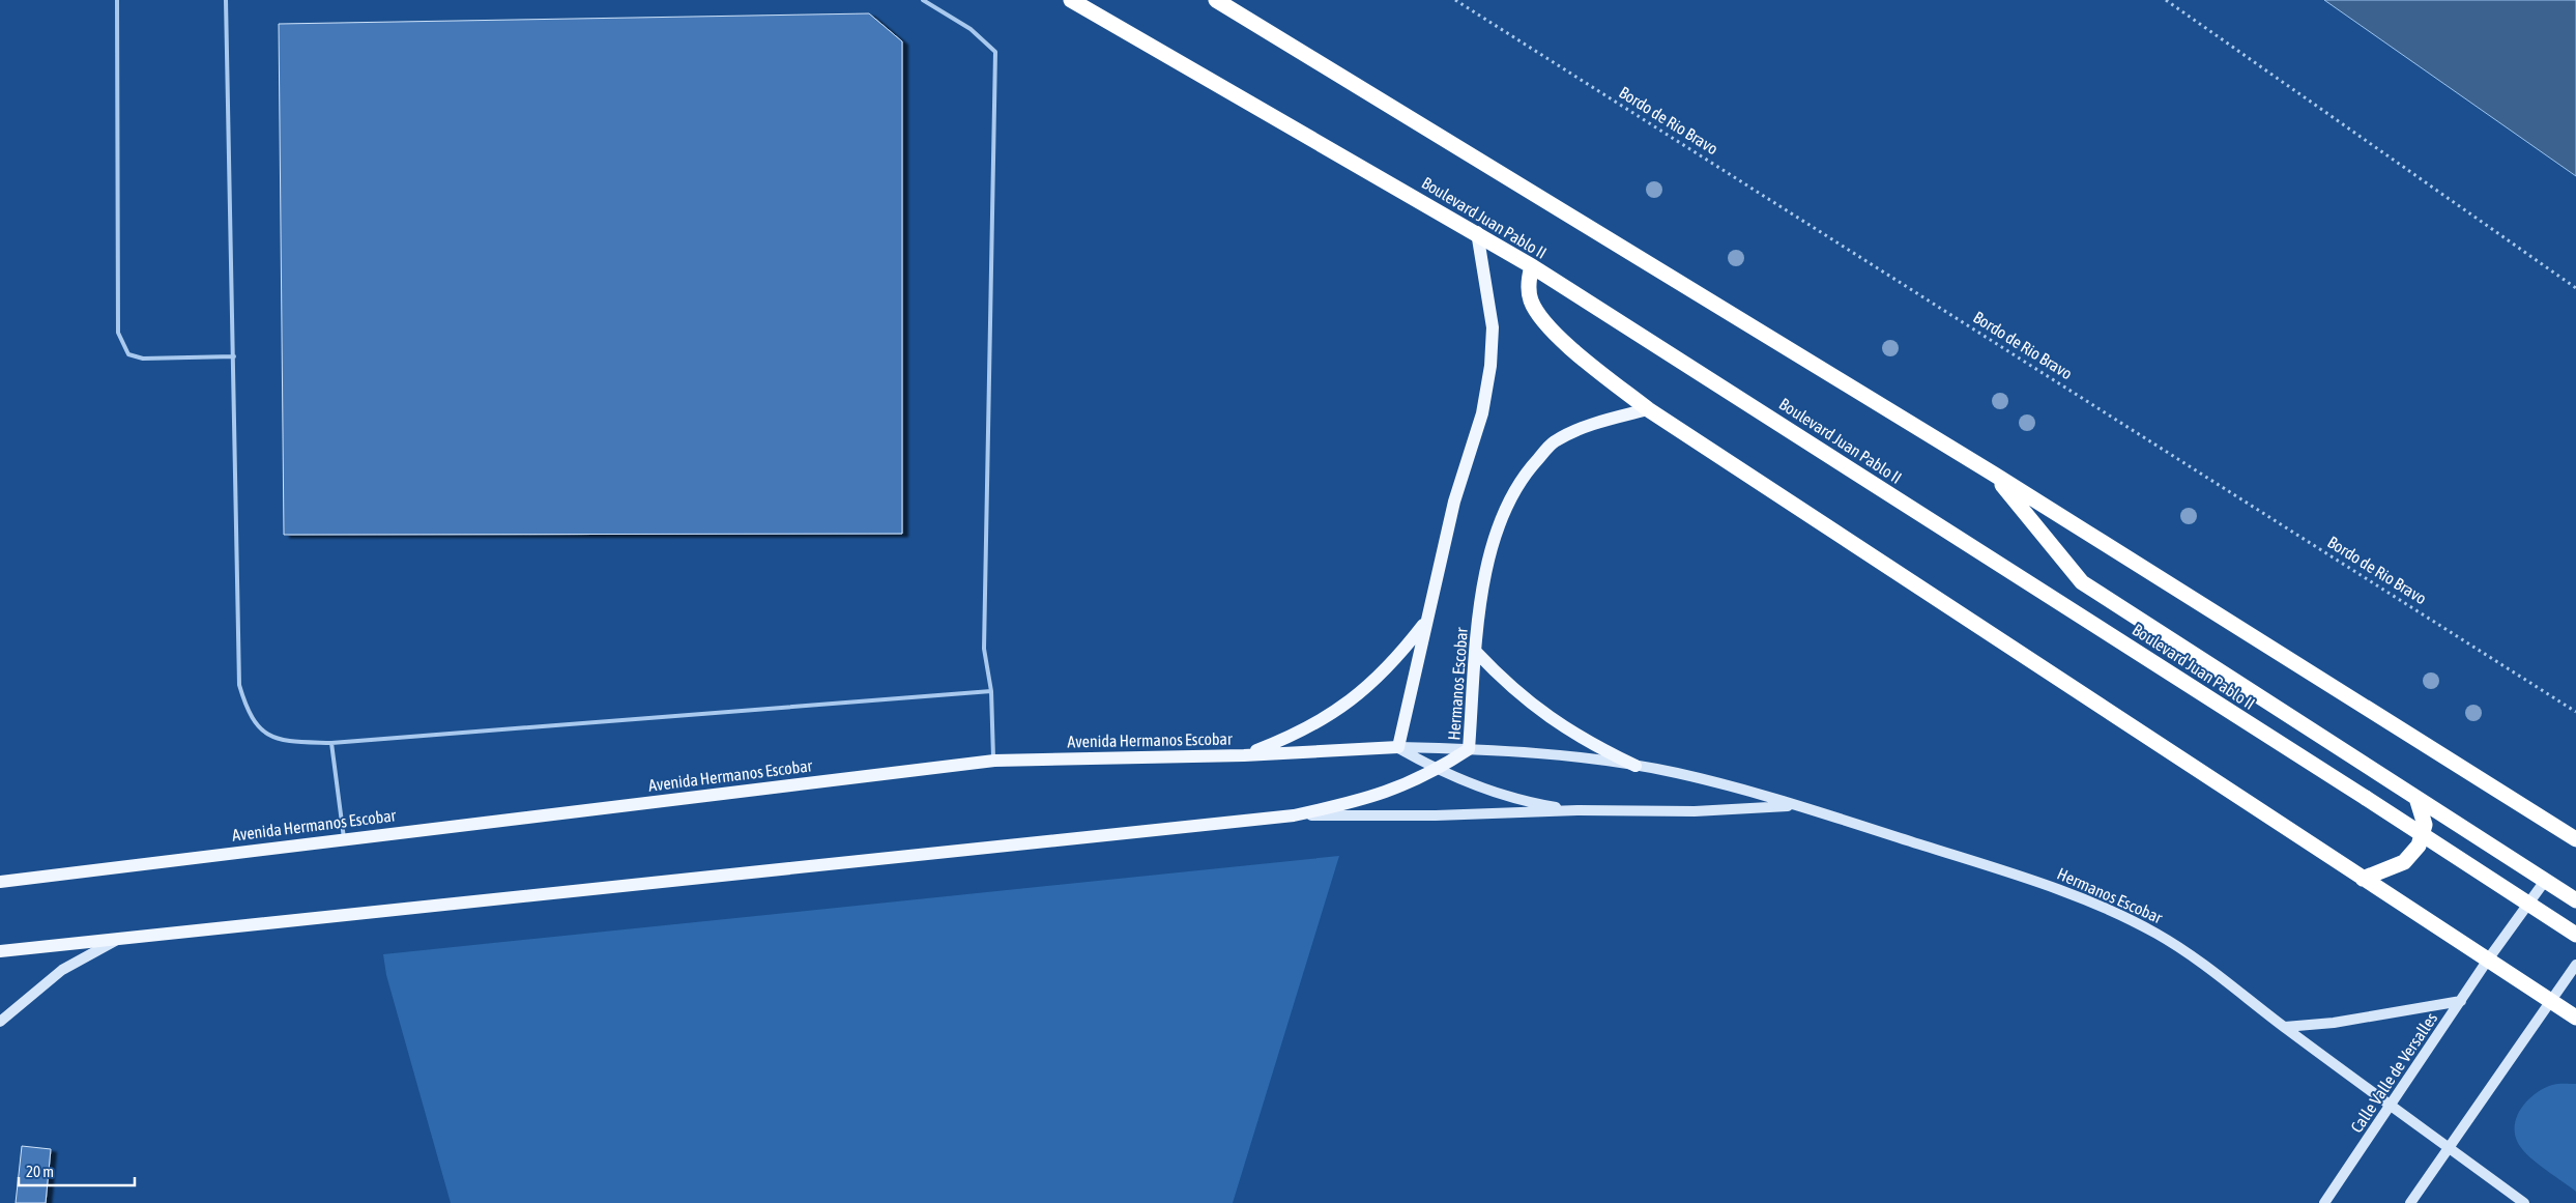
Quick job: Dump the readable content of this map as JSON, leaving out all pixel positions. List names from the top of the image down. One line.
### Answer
{"streets":{"highway":["Boulevard Juan Pablo II"],"main road":["Hermanos Escobar","Avenida Hermanos Escobar"],"street":["Calle Valle de Versalles"],"path":["Bordo de Rio Bravo"]},"crossings":[["Hermanos Escobar","Avenida Hermanos Escobar"],["Hermanos Escobar","Calle Valle de Versalles"]],"scale_bar":"20 m"}
